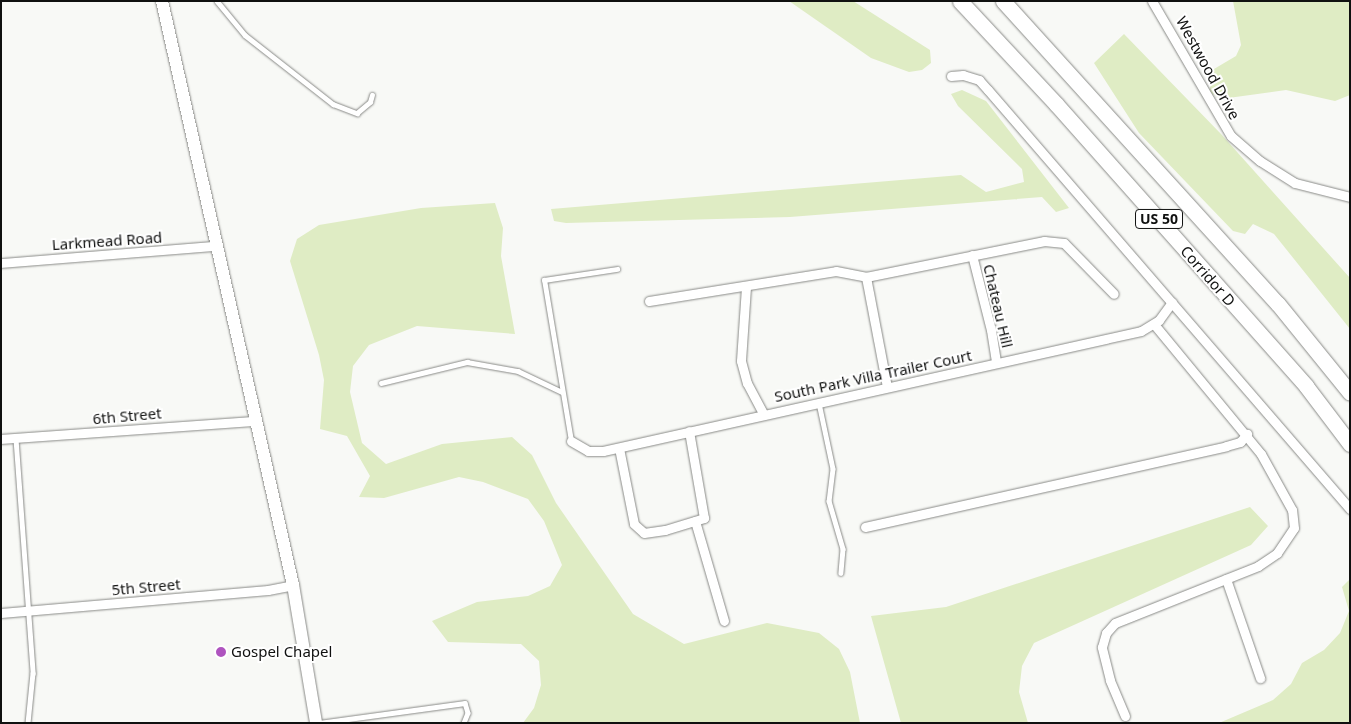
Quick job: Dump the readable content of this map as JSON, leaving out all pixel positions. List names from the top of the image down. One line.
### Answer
{"streets":{"highway":["US 50","Corridor D"],"street":["Westwood Drive","Larkmead Road","Chateau Hill","South Park Villa Trailer Court","6th Street","5th Street"]},"crossings":[["Chateau Hill","South Park Villa Trailer Court"]],"places":["Gospel Chapel"]}
